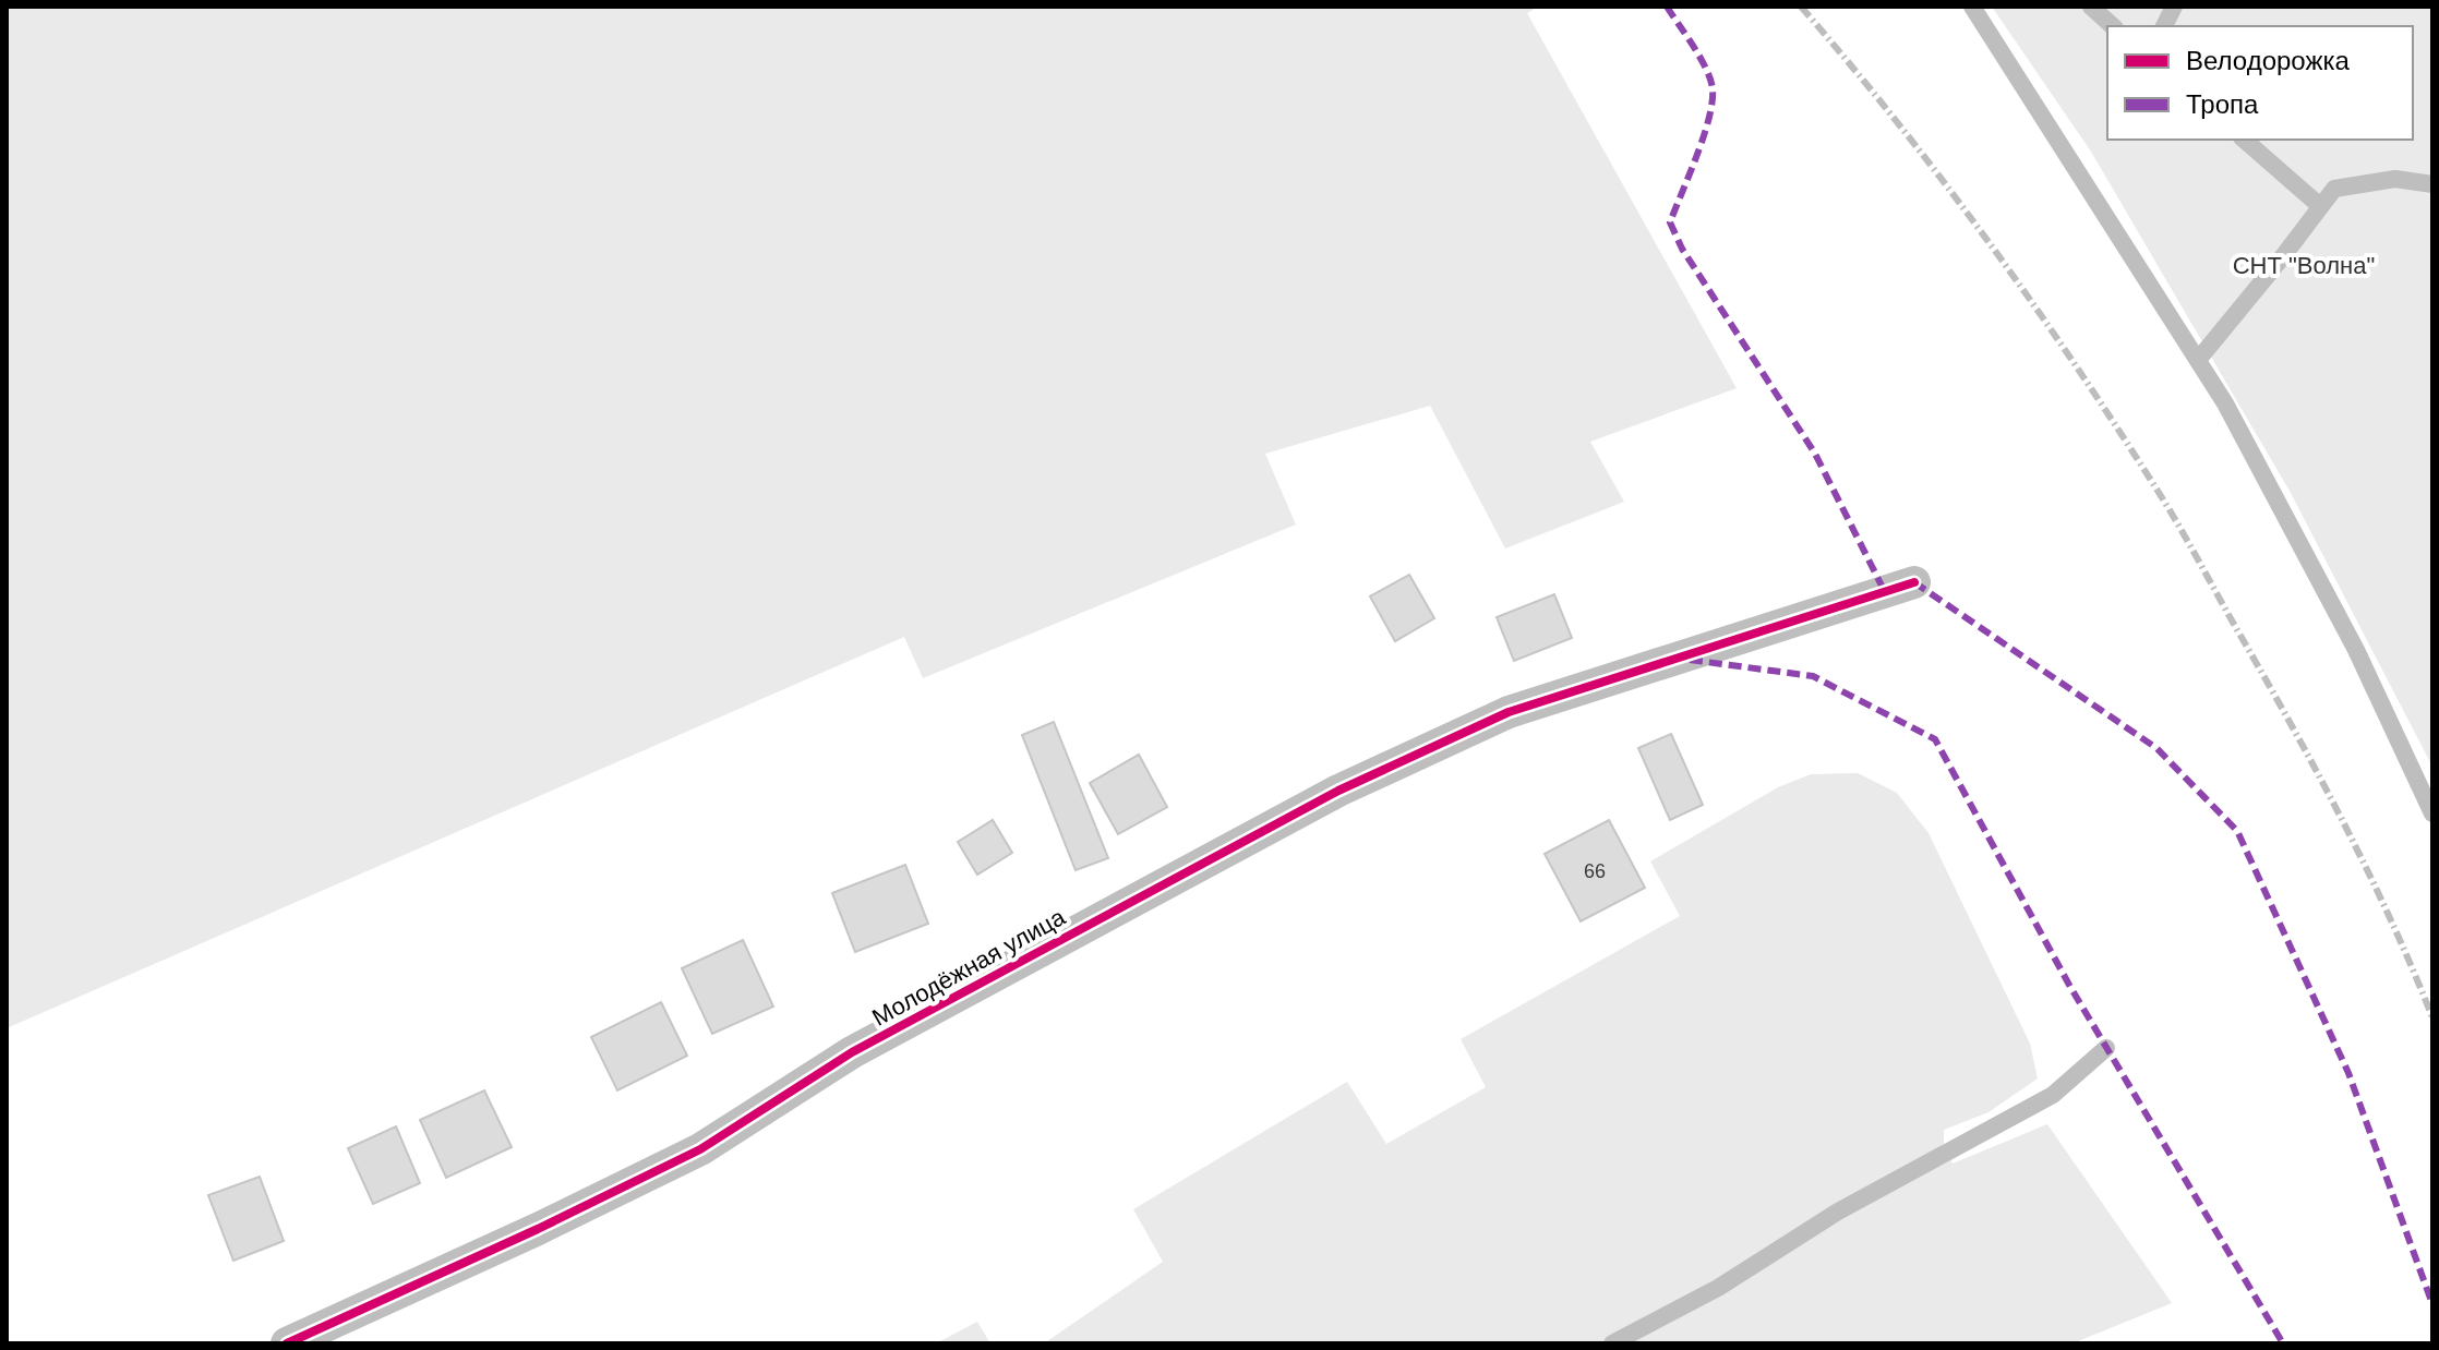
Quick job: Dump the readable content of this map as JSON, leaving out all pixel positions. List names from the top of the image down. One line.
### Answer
{"streets":{"street":["Молодёжная улица"]},"parks":["СНТ \"Волна\""],"house_numbers":["66"],"legend":["Велодорожка","Тропа"]}
